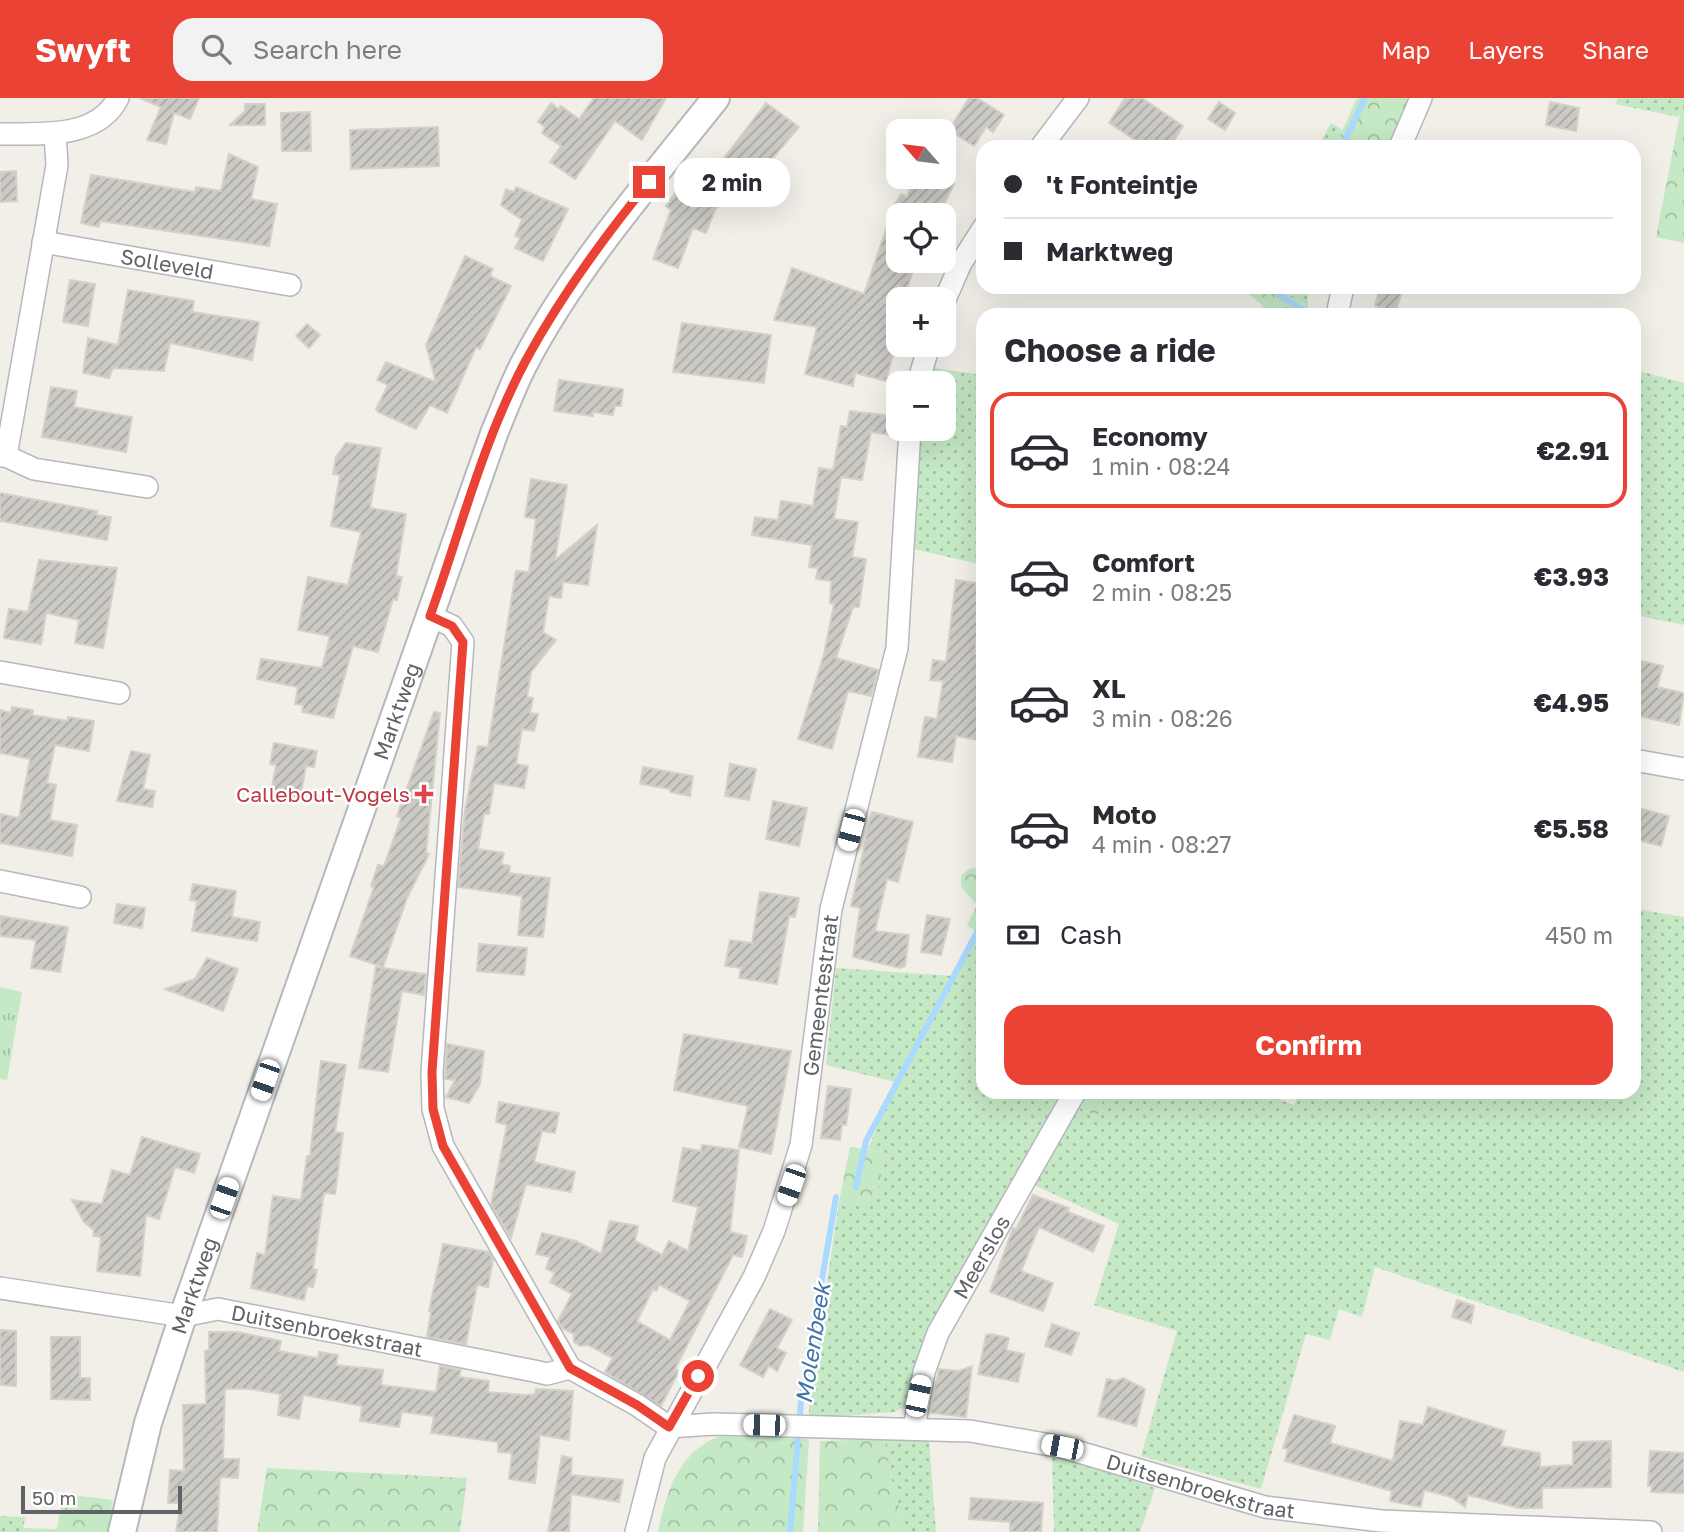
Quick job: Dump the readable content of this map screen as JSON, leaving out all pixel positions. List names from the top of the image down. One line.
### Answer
{"streets":{"street":["Solleveld","Marktweg","Gemeentestraat","Meerslos","Duitsenbroekstraat"]},"crossings":[["Marktweg","Duitsenbroekstraat"],["Gemeentestraat","Duitsenbroekstraat"],["Meerslos","Duitsenbroekstraat"]],"water":["Molenbeek"],"places":{"health":["Callebout-Vogels"]},"scale_bar":"50 m","north":"top left","page":{"header":"Swyft","search":"Search here","nav":["Map","Layers","Share"],"map_buttons":["+","−"],"banner":["'t Fonteintje","Marktweg"],"bubble":"2 min","heading":"Choose a ride","list":[{"name":"Economy","note":"1 min · 08:24","value":"€2.91"},{"name":"Comfort","note":"2 min · 08:25","value":"€3.93"},{"name":"XL","note":"3 min · 08:26","value":"€4.95"},{"name":"Moto","note":"4 min · 08:27","value":"€5.58"}],"pay":["Cash","450 m"],"buttons":"Confirm","scale":"50 m"}}
